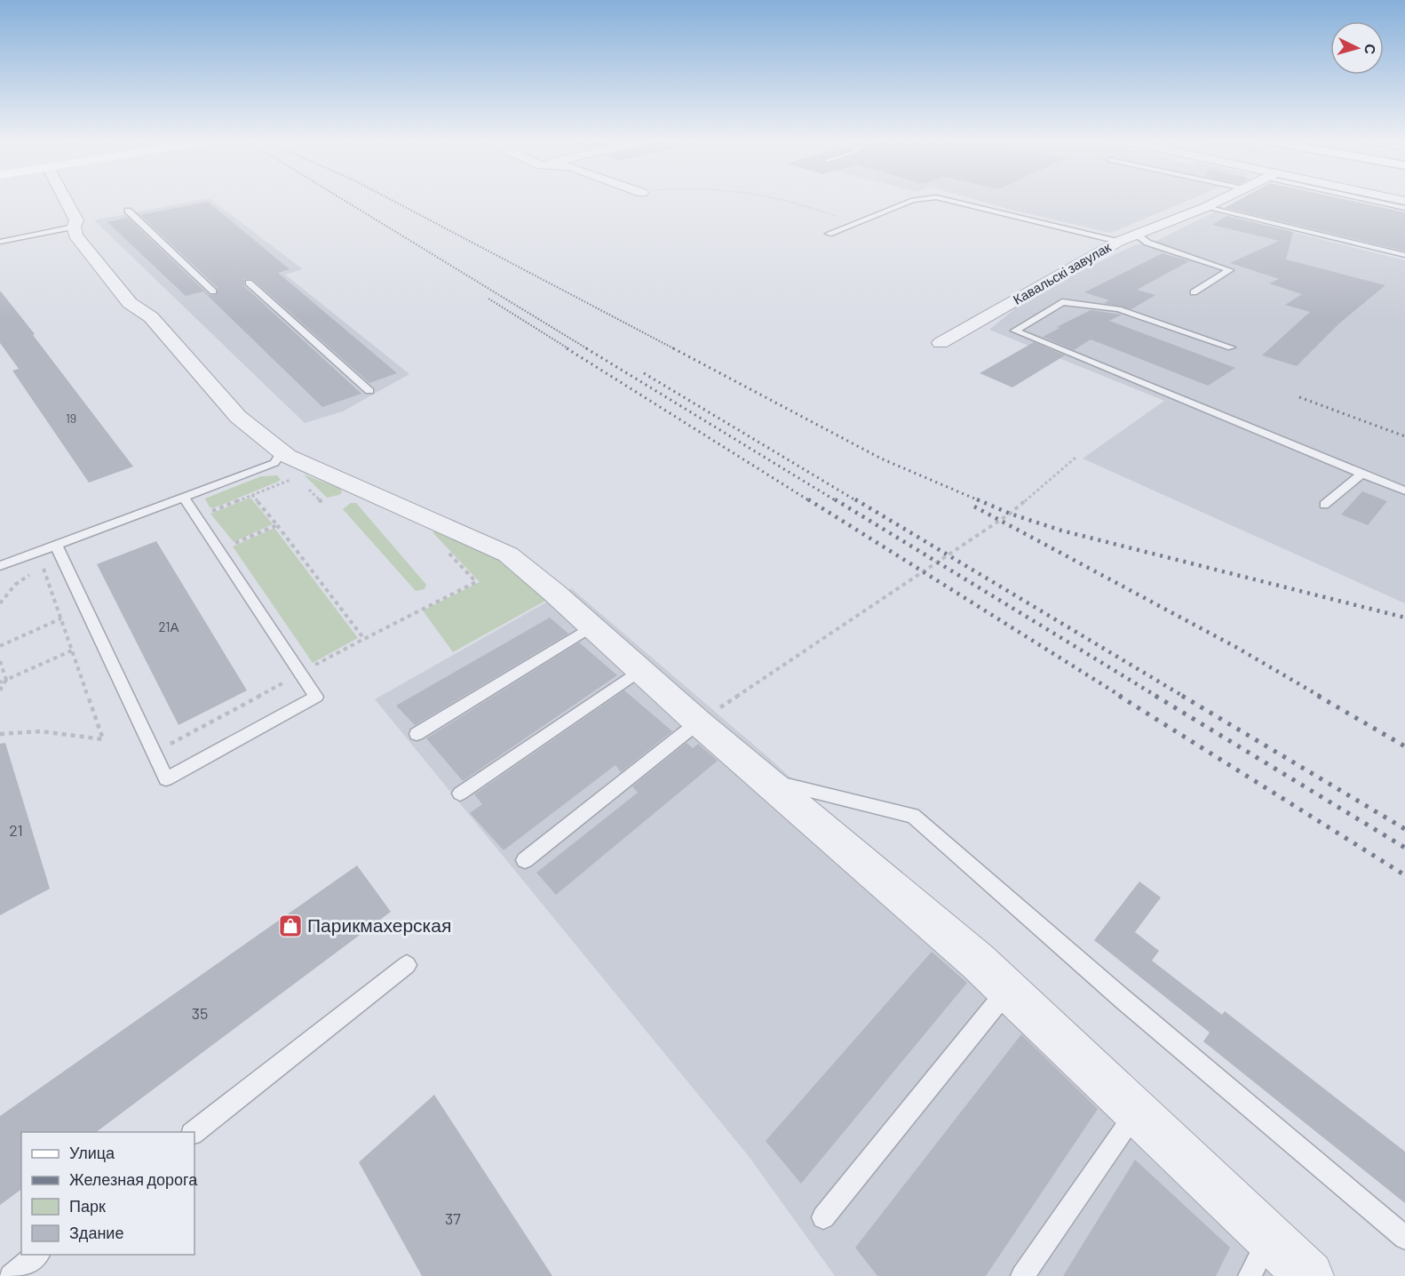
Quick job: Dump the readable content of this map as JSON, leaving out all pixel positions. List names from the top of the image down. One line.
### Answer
{"streets":{"street":["Кавальскі завулак"]},"places":{"shop":["Парикмахерская"]},"house_numbers":["19","21А","21","35","37"],"legend":["Улица","Железная дорога","Парк","Здание"],"north":"right"}
